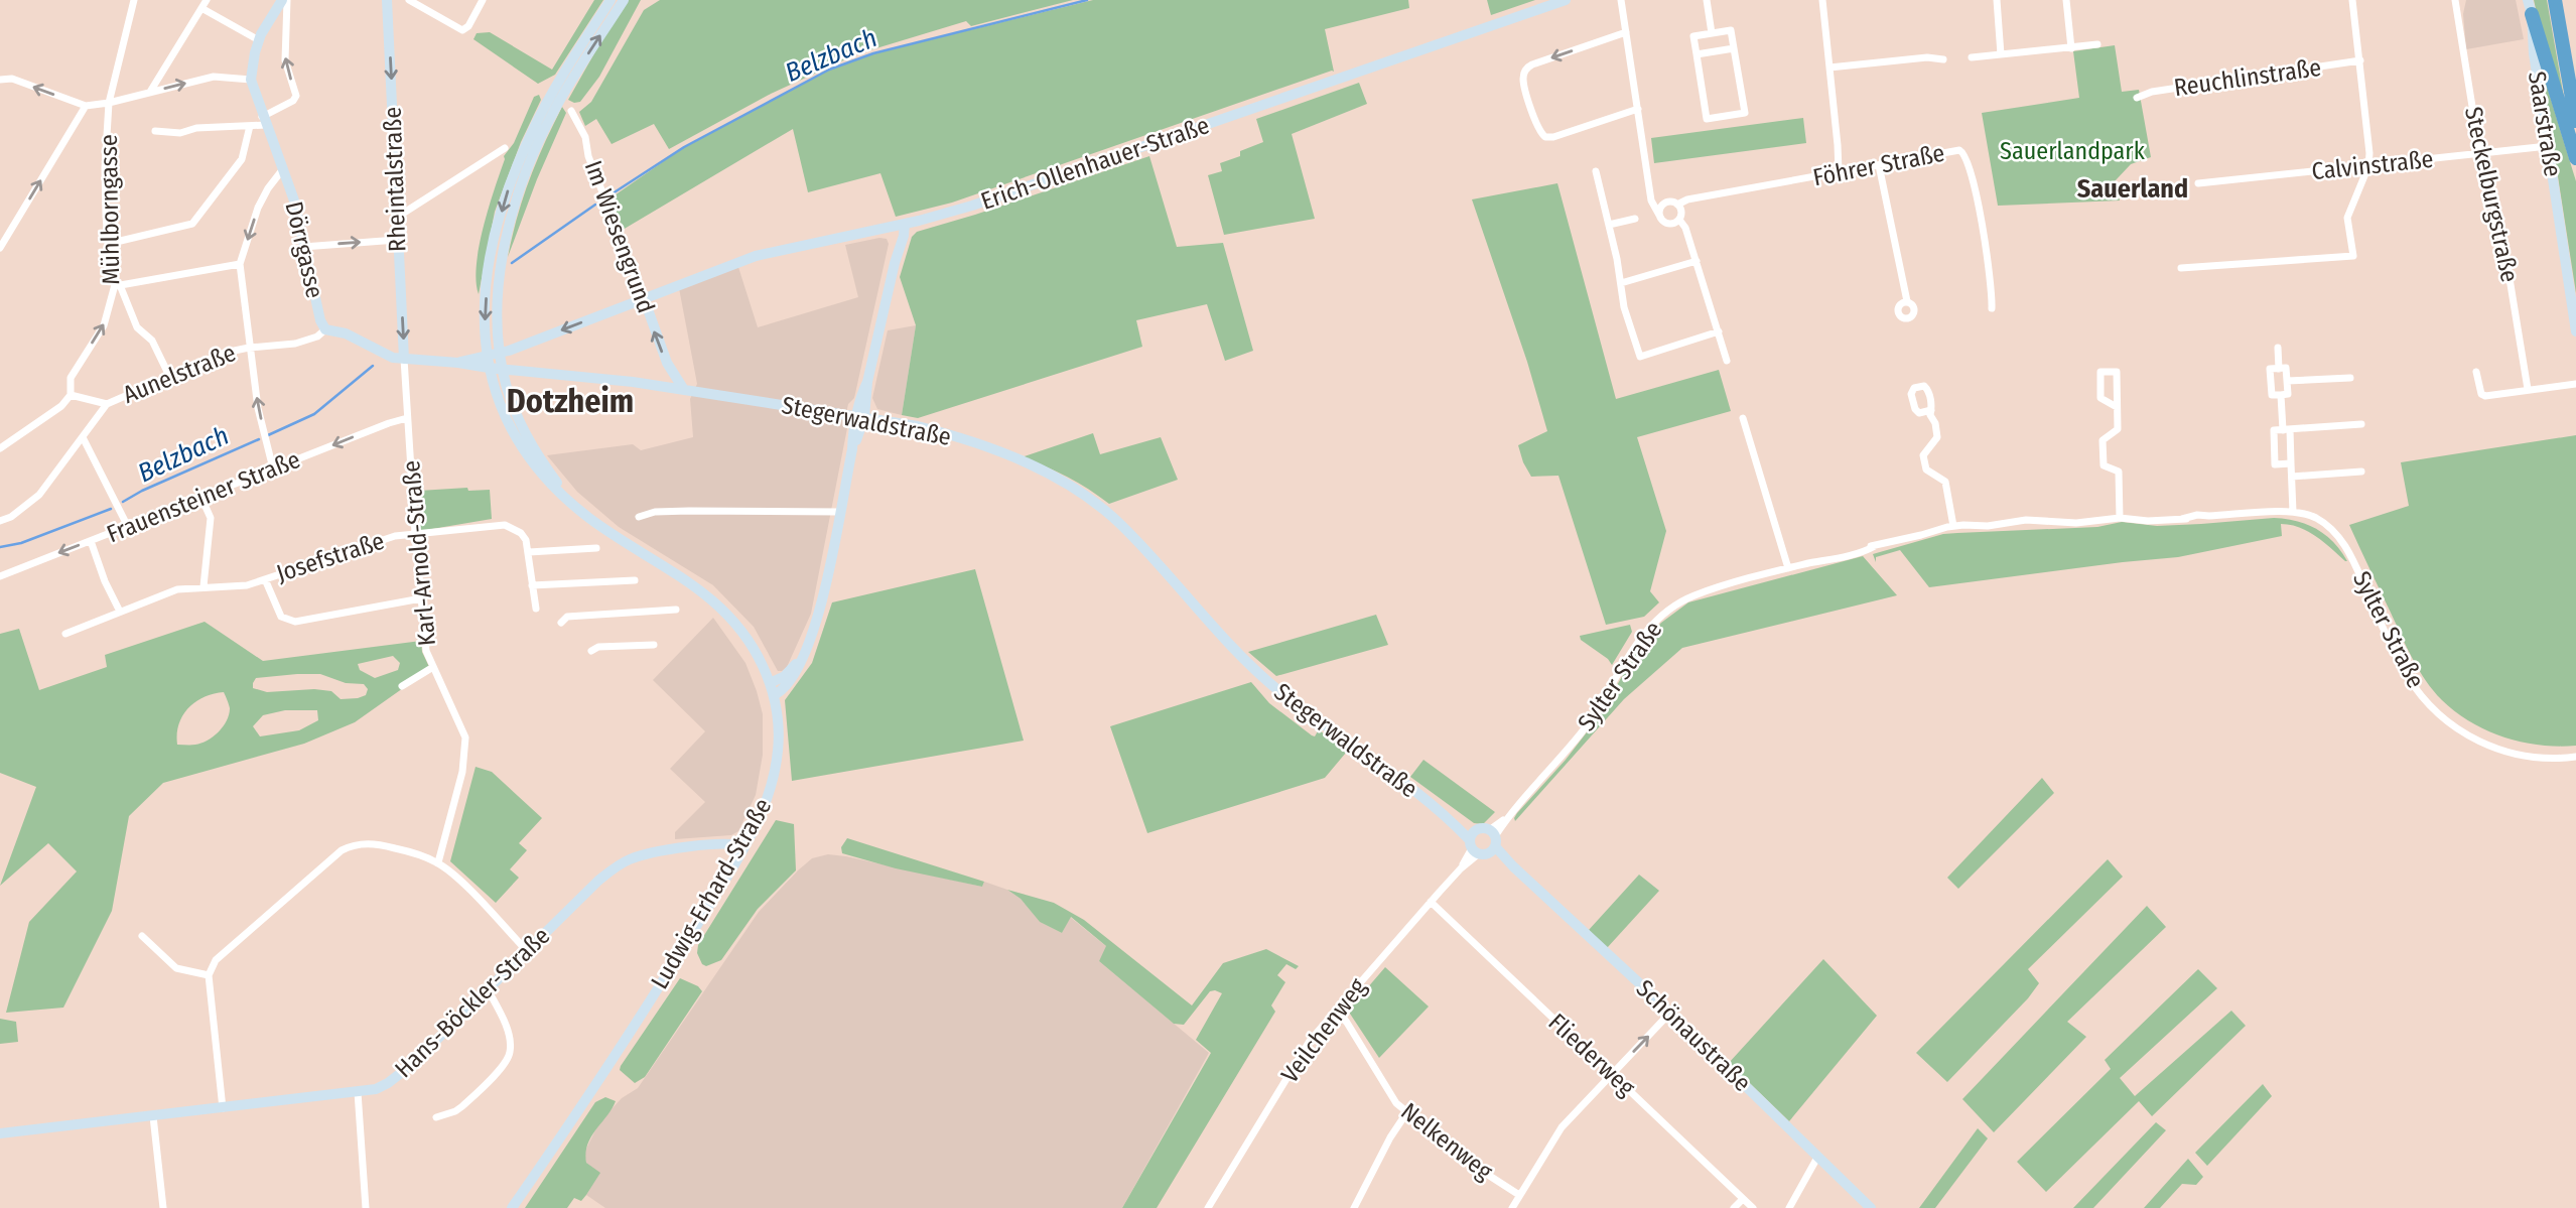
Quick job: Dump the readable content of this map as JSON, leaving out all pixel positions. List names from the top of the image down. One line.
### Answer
{"streets":{"street":["Reuchlinstraße","Saarstraße","Erich-Ollenhauer-Straße","Föhrer Straße","Calvinstraße","Rheintalstraße","Steckelburgstraße","Mühlborngasse","Im Wiesengrund","Dörrgasse","Aunelstraße","Stegerwaldstraße","Frauensteiner Straße","Karl-Arnold-Straße","Josefstraße","Sylter Straße","Ludwig-Erhard-Straße","Hans-Böckler-Straße","Veilchenweg","Schönaustraße","Fliederweg","Nelkenweg"]},"crossings":[["Saarstraße","Calvinstraße"],["Erich-Ollenhauer-Straße","Im Wiesengrund"],["Erich-Ollenhauer-Straße","Stegerwaldstraße"],["Erich-Ollenhauer-Straße","Ludwig-Erhard-Straße"],["Calvinstraße","Steckelburgstraße"],["Rheintalstraße","Stegerwaldstraße"],["Rheintalstraße","Karl-Arnold-Straße"],["Im Wiesengrund","Stegerwaldstraße"],["Dörrgasse","Aunelstraße"],["Stegerwaldstraße","Karl-Arnold-Straße"],["Stegerwaldstraße","Sylter Straße"],["Stegerwaldstraße","Ludwig-Erhard-Straße"],["Stegerwaldstraße","Veilchenweg"],["Stegerwaldstraße","Schönaustraße"],["Frauensteiner Straße","Karl-Arnold-Straße"],["Karl-Arnold-Straße","Josefstraße"],["Sylter Straße","Veilchenweg"],["Sylter Straße","Schönaustraße"],["Ludwig-Erhard-Straße","Hans-Böckler-Straße"],["Veilchenweg","Schönaustraße"],["Veilchenweg","Fliederweg"],["Veilchenweg","Nelkenweg"]],"one_way":["Rheintalstraße","Frauensteiner Straße"],"districts":["Sauerland","Dotzheim"],"water":["Belzbach"],"parks":["Sauerlandpark"]}
